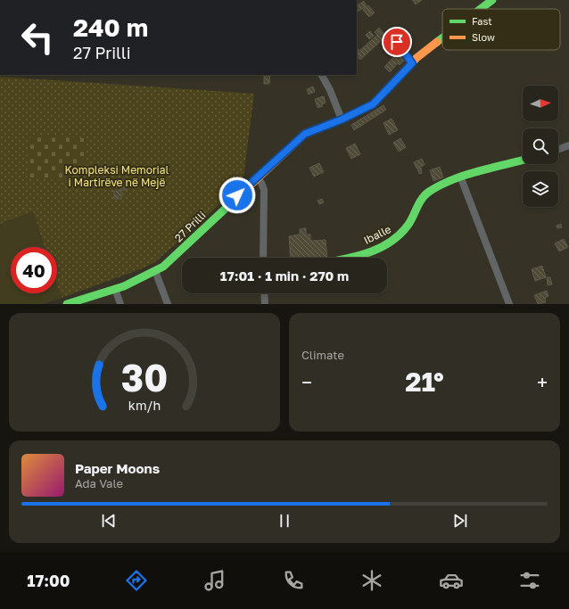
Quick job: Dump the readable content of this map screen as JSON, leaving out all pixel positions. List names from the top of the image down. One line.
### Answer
{"streets":{"street":["27 Prilli","Iballe"]},"parks":["Kompleksi Memorial i Martirëve në Mejë"],"legend":["Fast","Slow"],"north":"right","page":{"turn":["240 m","27 Prilli"],"limit":"40","trip":"17:01 · 1 min · 270 m","tile":"Climate","heat":["−","21°","+"],"song":["Paper Moons","Ada Vale"],"tabs":"17:00","gauge":["30","km/h"]}}
